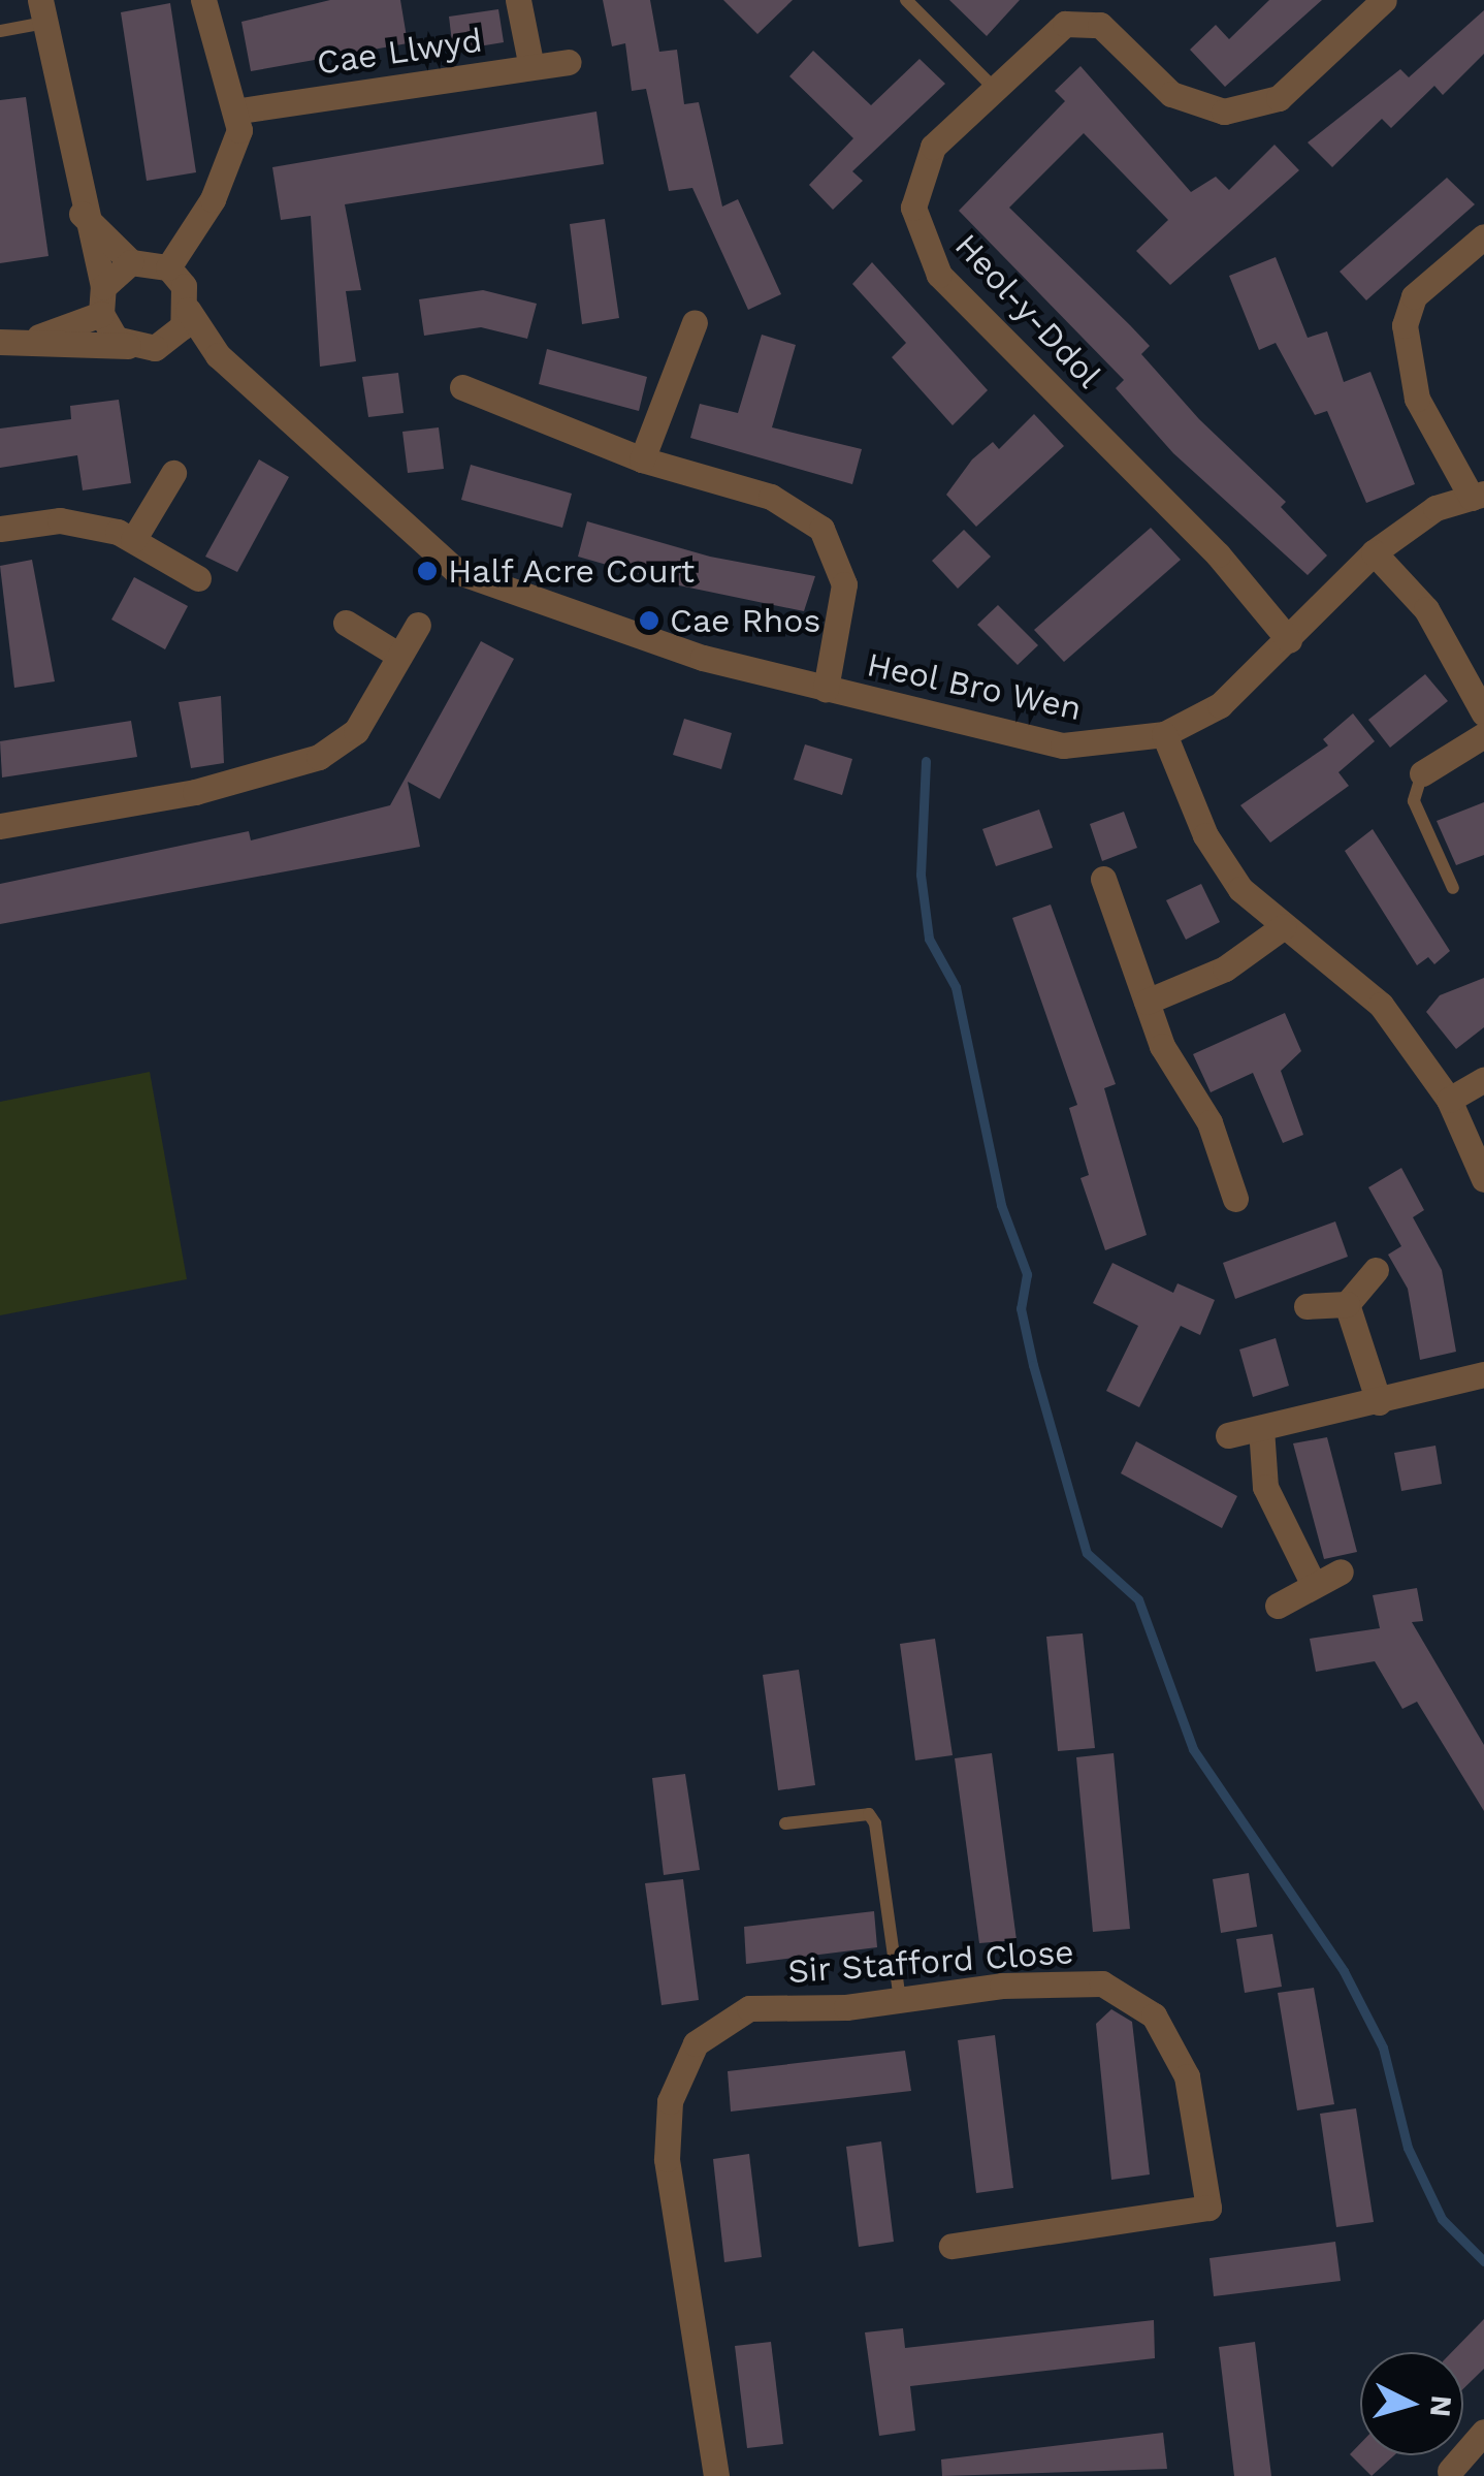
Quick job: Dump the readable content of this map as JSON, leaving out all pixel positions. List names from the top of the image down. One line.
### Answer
{"streets":{"street":["Cae Llwyd","Heol-y-Ddol","Heol Bro Wen","Sir Stafford Close"]},"crossings":[["Heol-y-Ddol","Heol Bro Wen"]],"places":["Half Acre Court","Cae Rhos"],"north":"right"}
